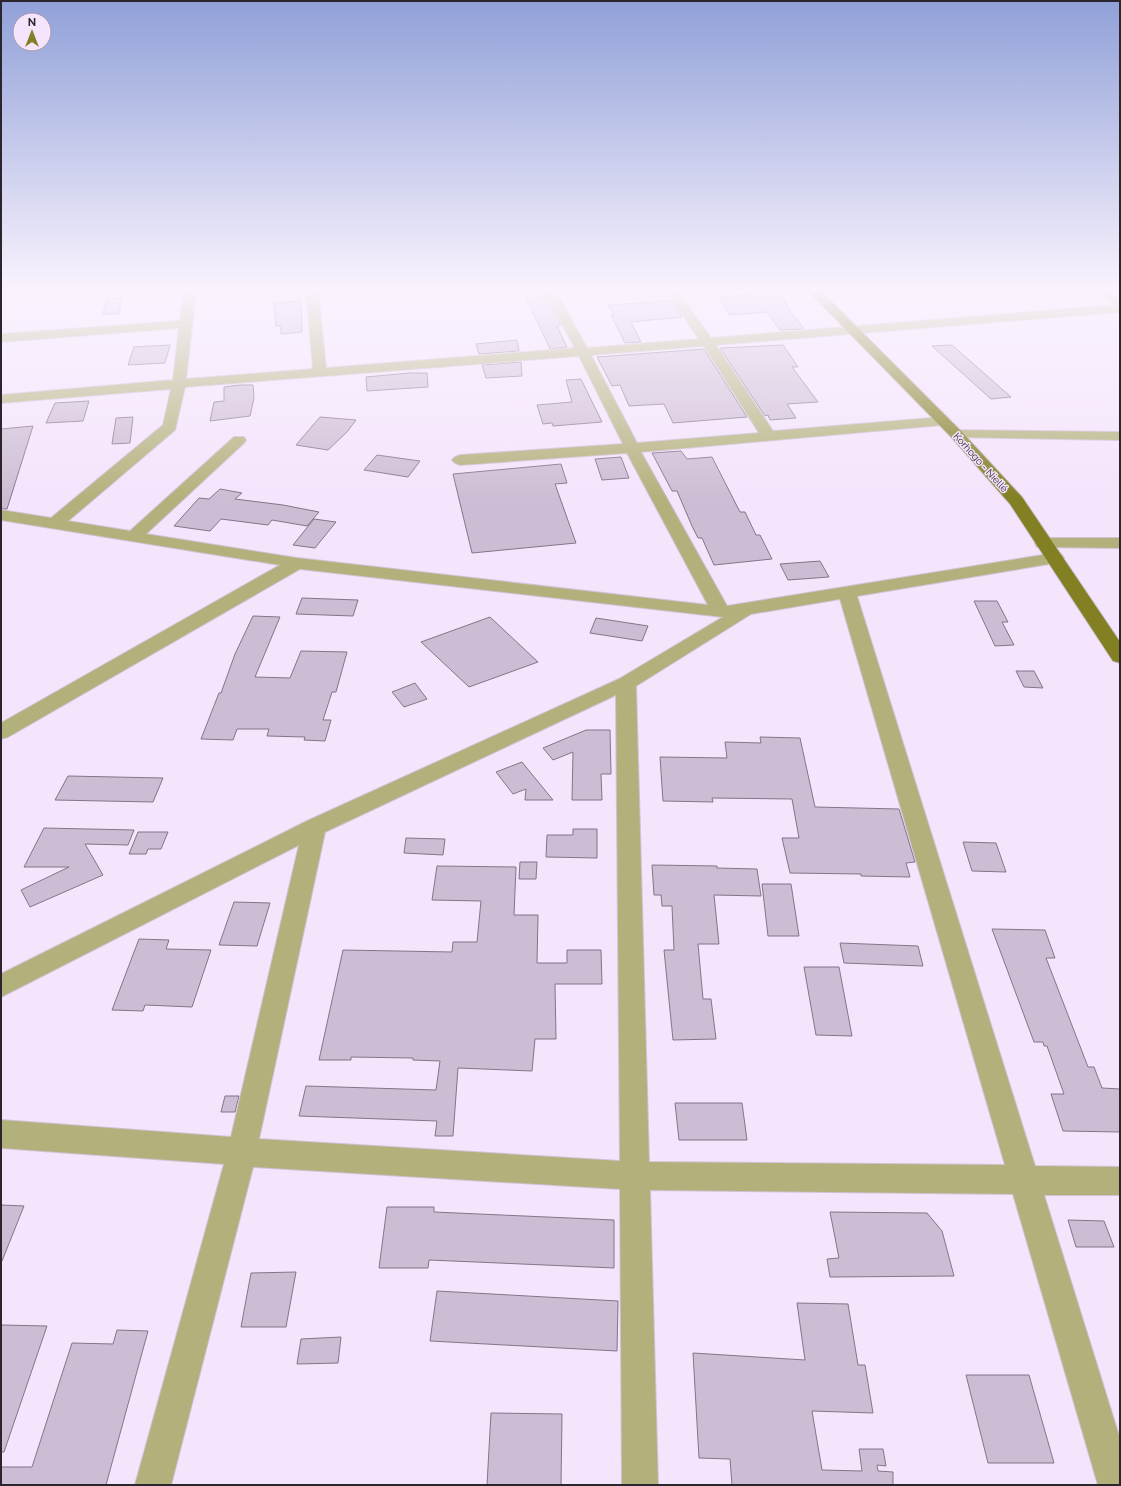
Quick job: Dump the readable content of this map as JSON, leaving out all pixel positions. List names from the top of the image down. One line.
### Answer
{"streets":{"main road":["Korhogo - Niellé"]},"north":"top"}
